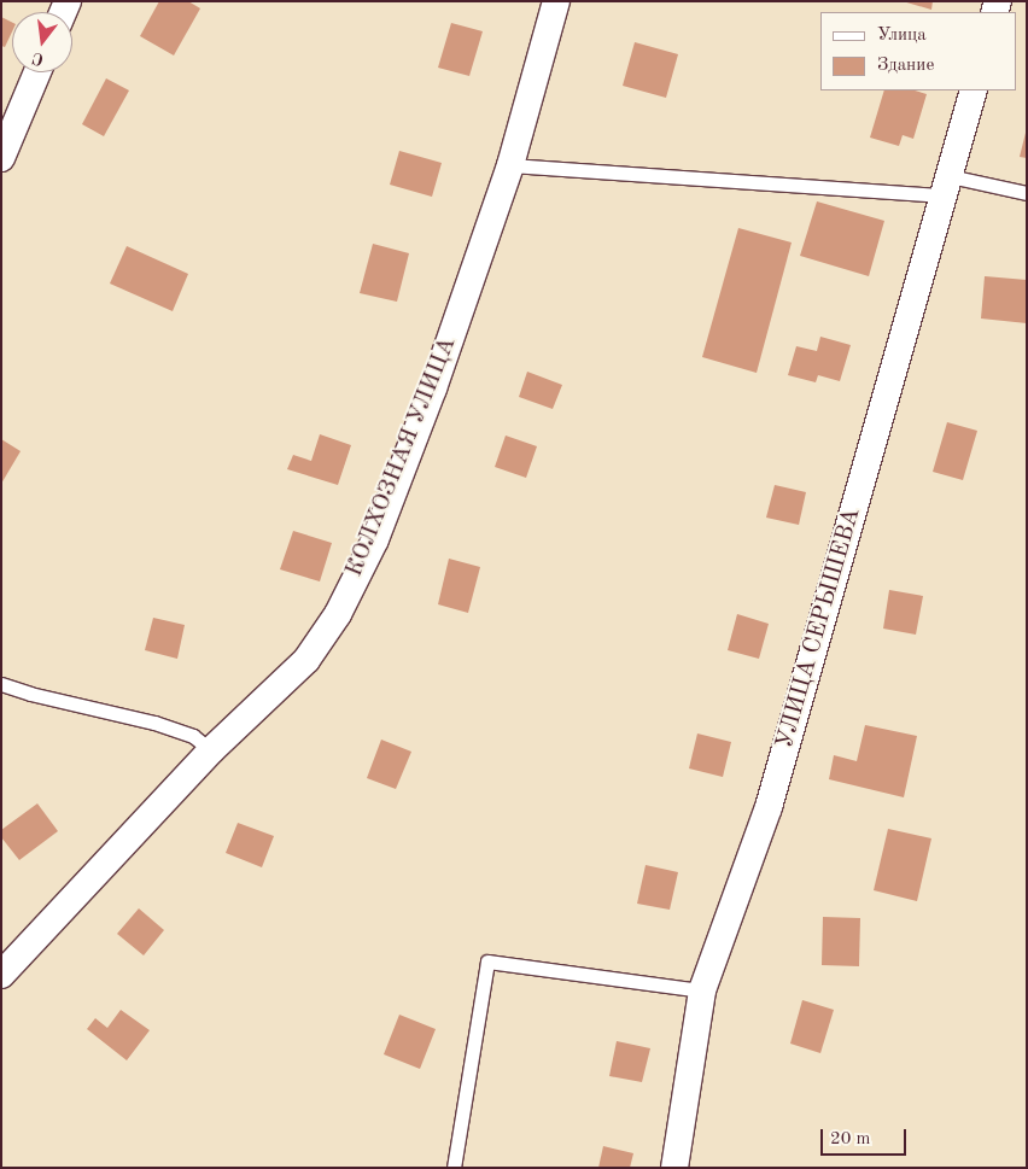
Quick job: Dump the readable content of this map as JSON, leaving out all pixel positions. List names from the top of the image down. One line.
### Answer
{"streets":{"street":["КОЛХОЗНАЯ УЛИЦА","УЛИЦА СЕРЫШЕВА"]},"legend":["Улица","Здание"],"scale_bar":"20 m","north":"bottom"}
